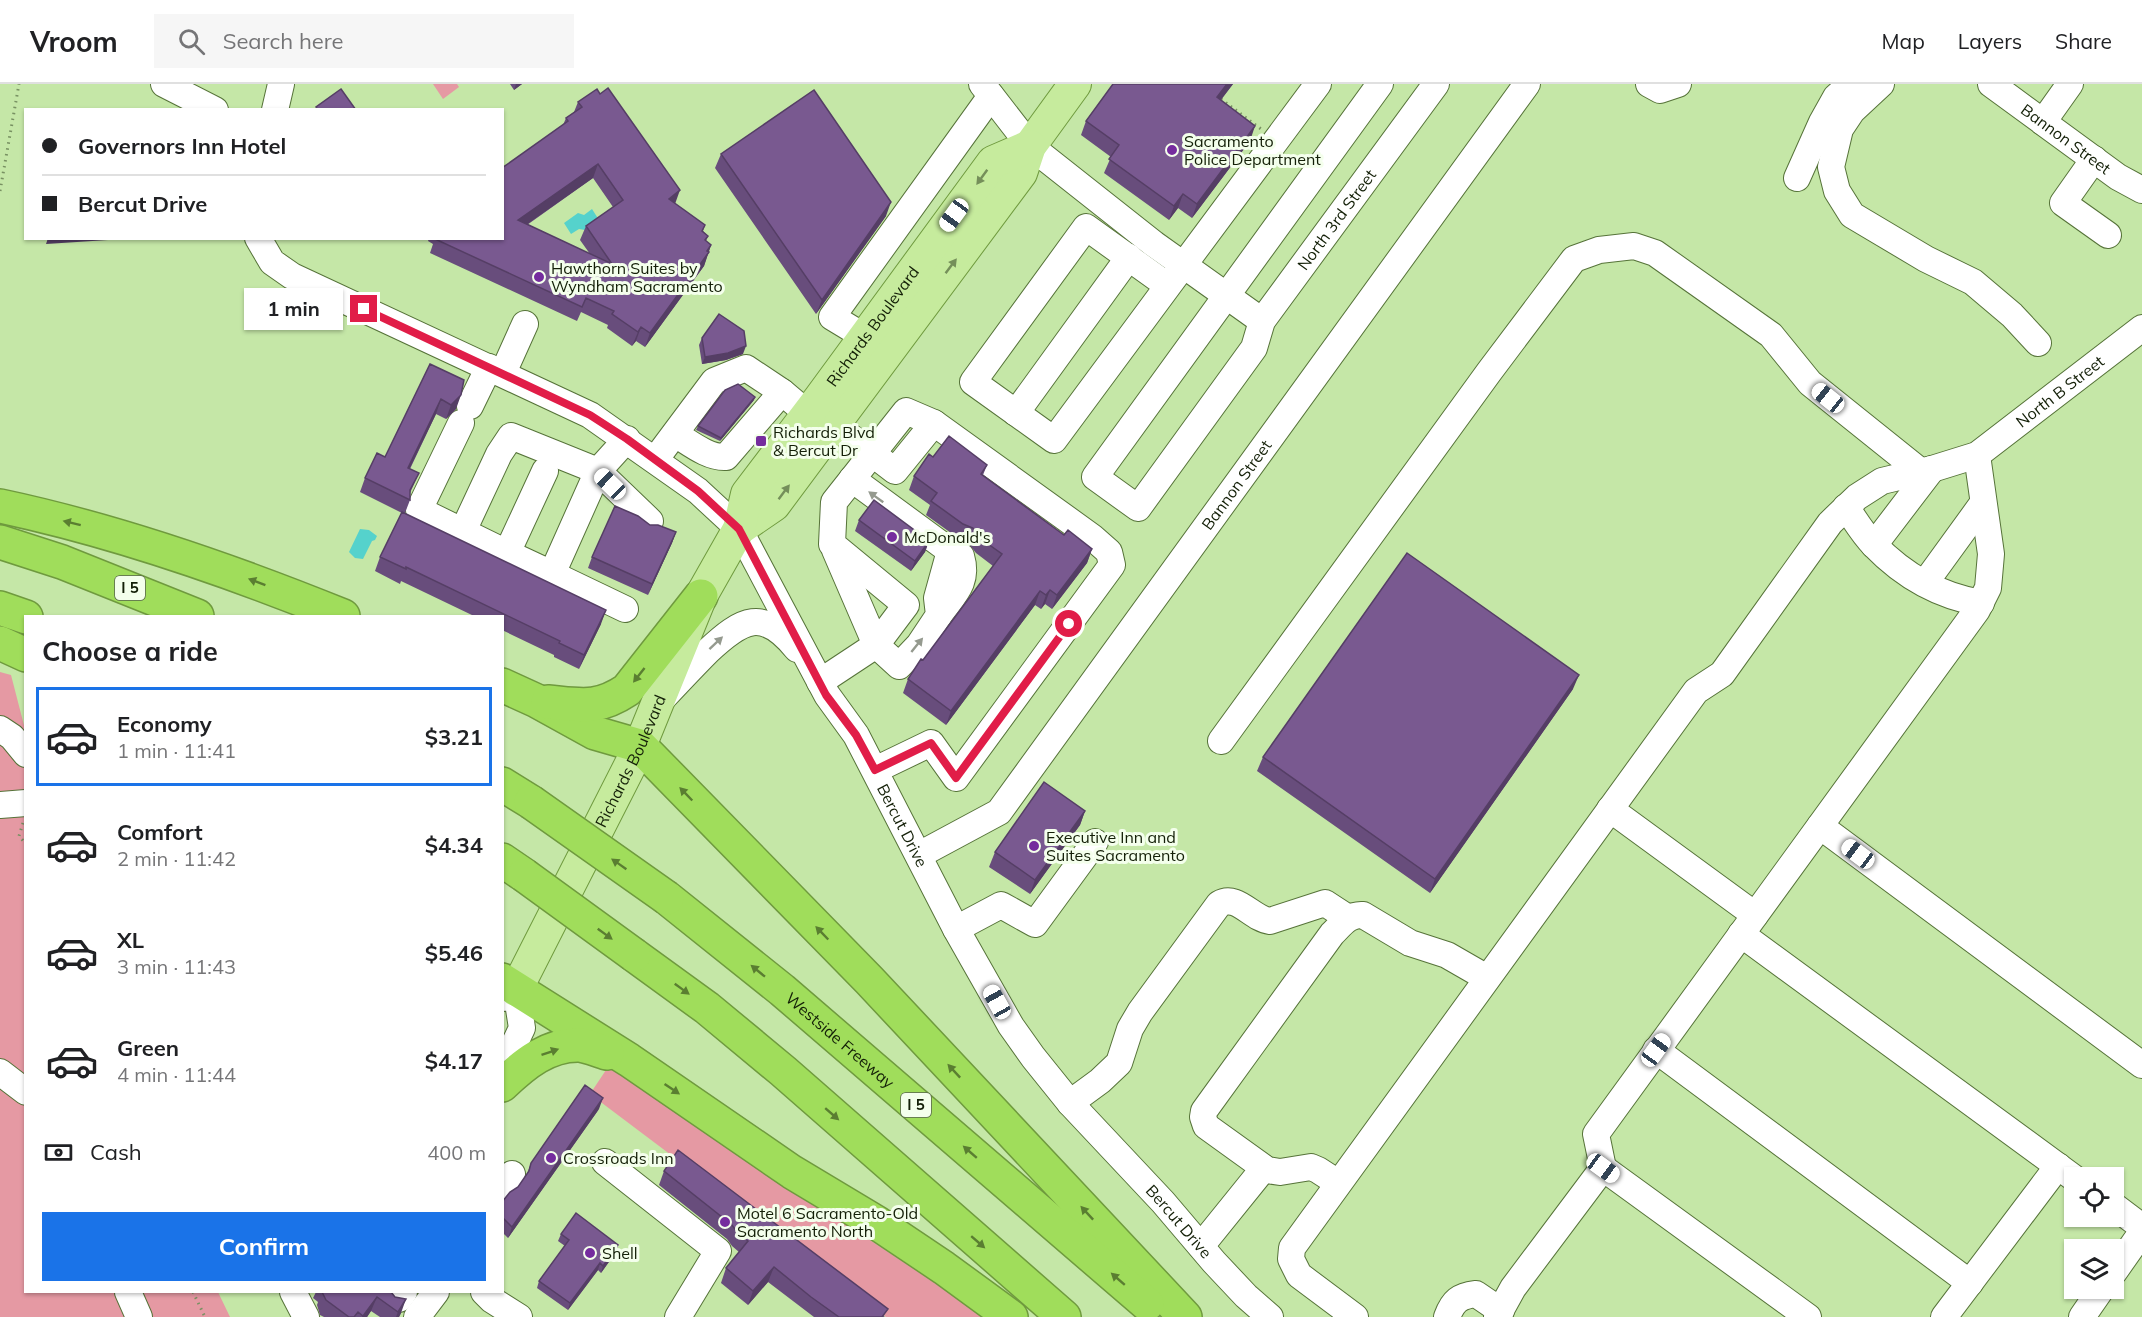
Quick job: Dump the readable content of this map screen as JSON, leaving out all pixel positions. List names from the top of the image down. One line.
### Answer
{"streets":{"highway":["I 5","Westside Freeway"],"main road":["Richards Boulevard"],"street":["Bannon Street","North 3rd Street","North B Street","Bercut Drive"]},"crossings":[["Bannon Street","Bercut Drive"],["Richards Boulevard","Bercut Drive"]],"places":{"other":["Sacramento Police Department","Hawthorn Suites by Wyndham Sacramento","McDonald's","Executive Inn and Suites Sacramento","Crossroads Inn","Motel 6 Sacramento-Old Sacramento North","Shell"],"transit":["Richards Blvd & Bercut Dr"]},"page":{"header":"Vroom","search":"Search here","nav":["Map","Layers","Share"],"banner":["Governors Inn Hotel","Bercut Drive"],"bubble":"1 min","heading":"Choose a ride","list":[{"name":"Economy","note":"1 min · 11:41","value":"$3.21"},{"name":"Comfort","note":"2 min · 11:42","value":"$4.34"},{"name":"XL","note":"3 min · 11:43","value":"$5.46"},{"name":"Green","note":"4 min · 11:44","value":"$4.17"}],"pay":["Cash","400 m"],"buttons":"Confirm"}}
